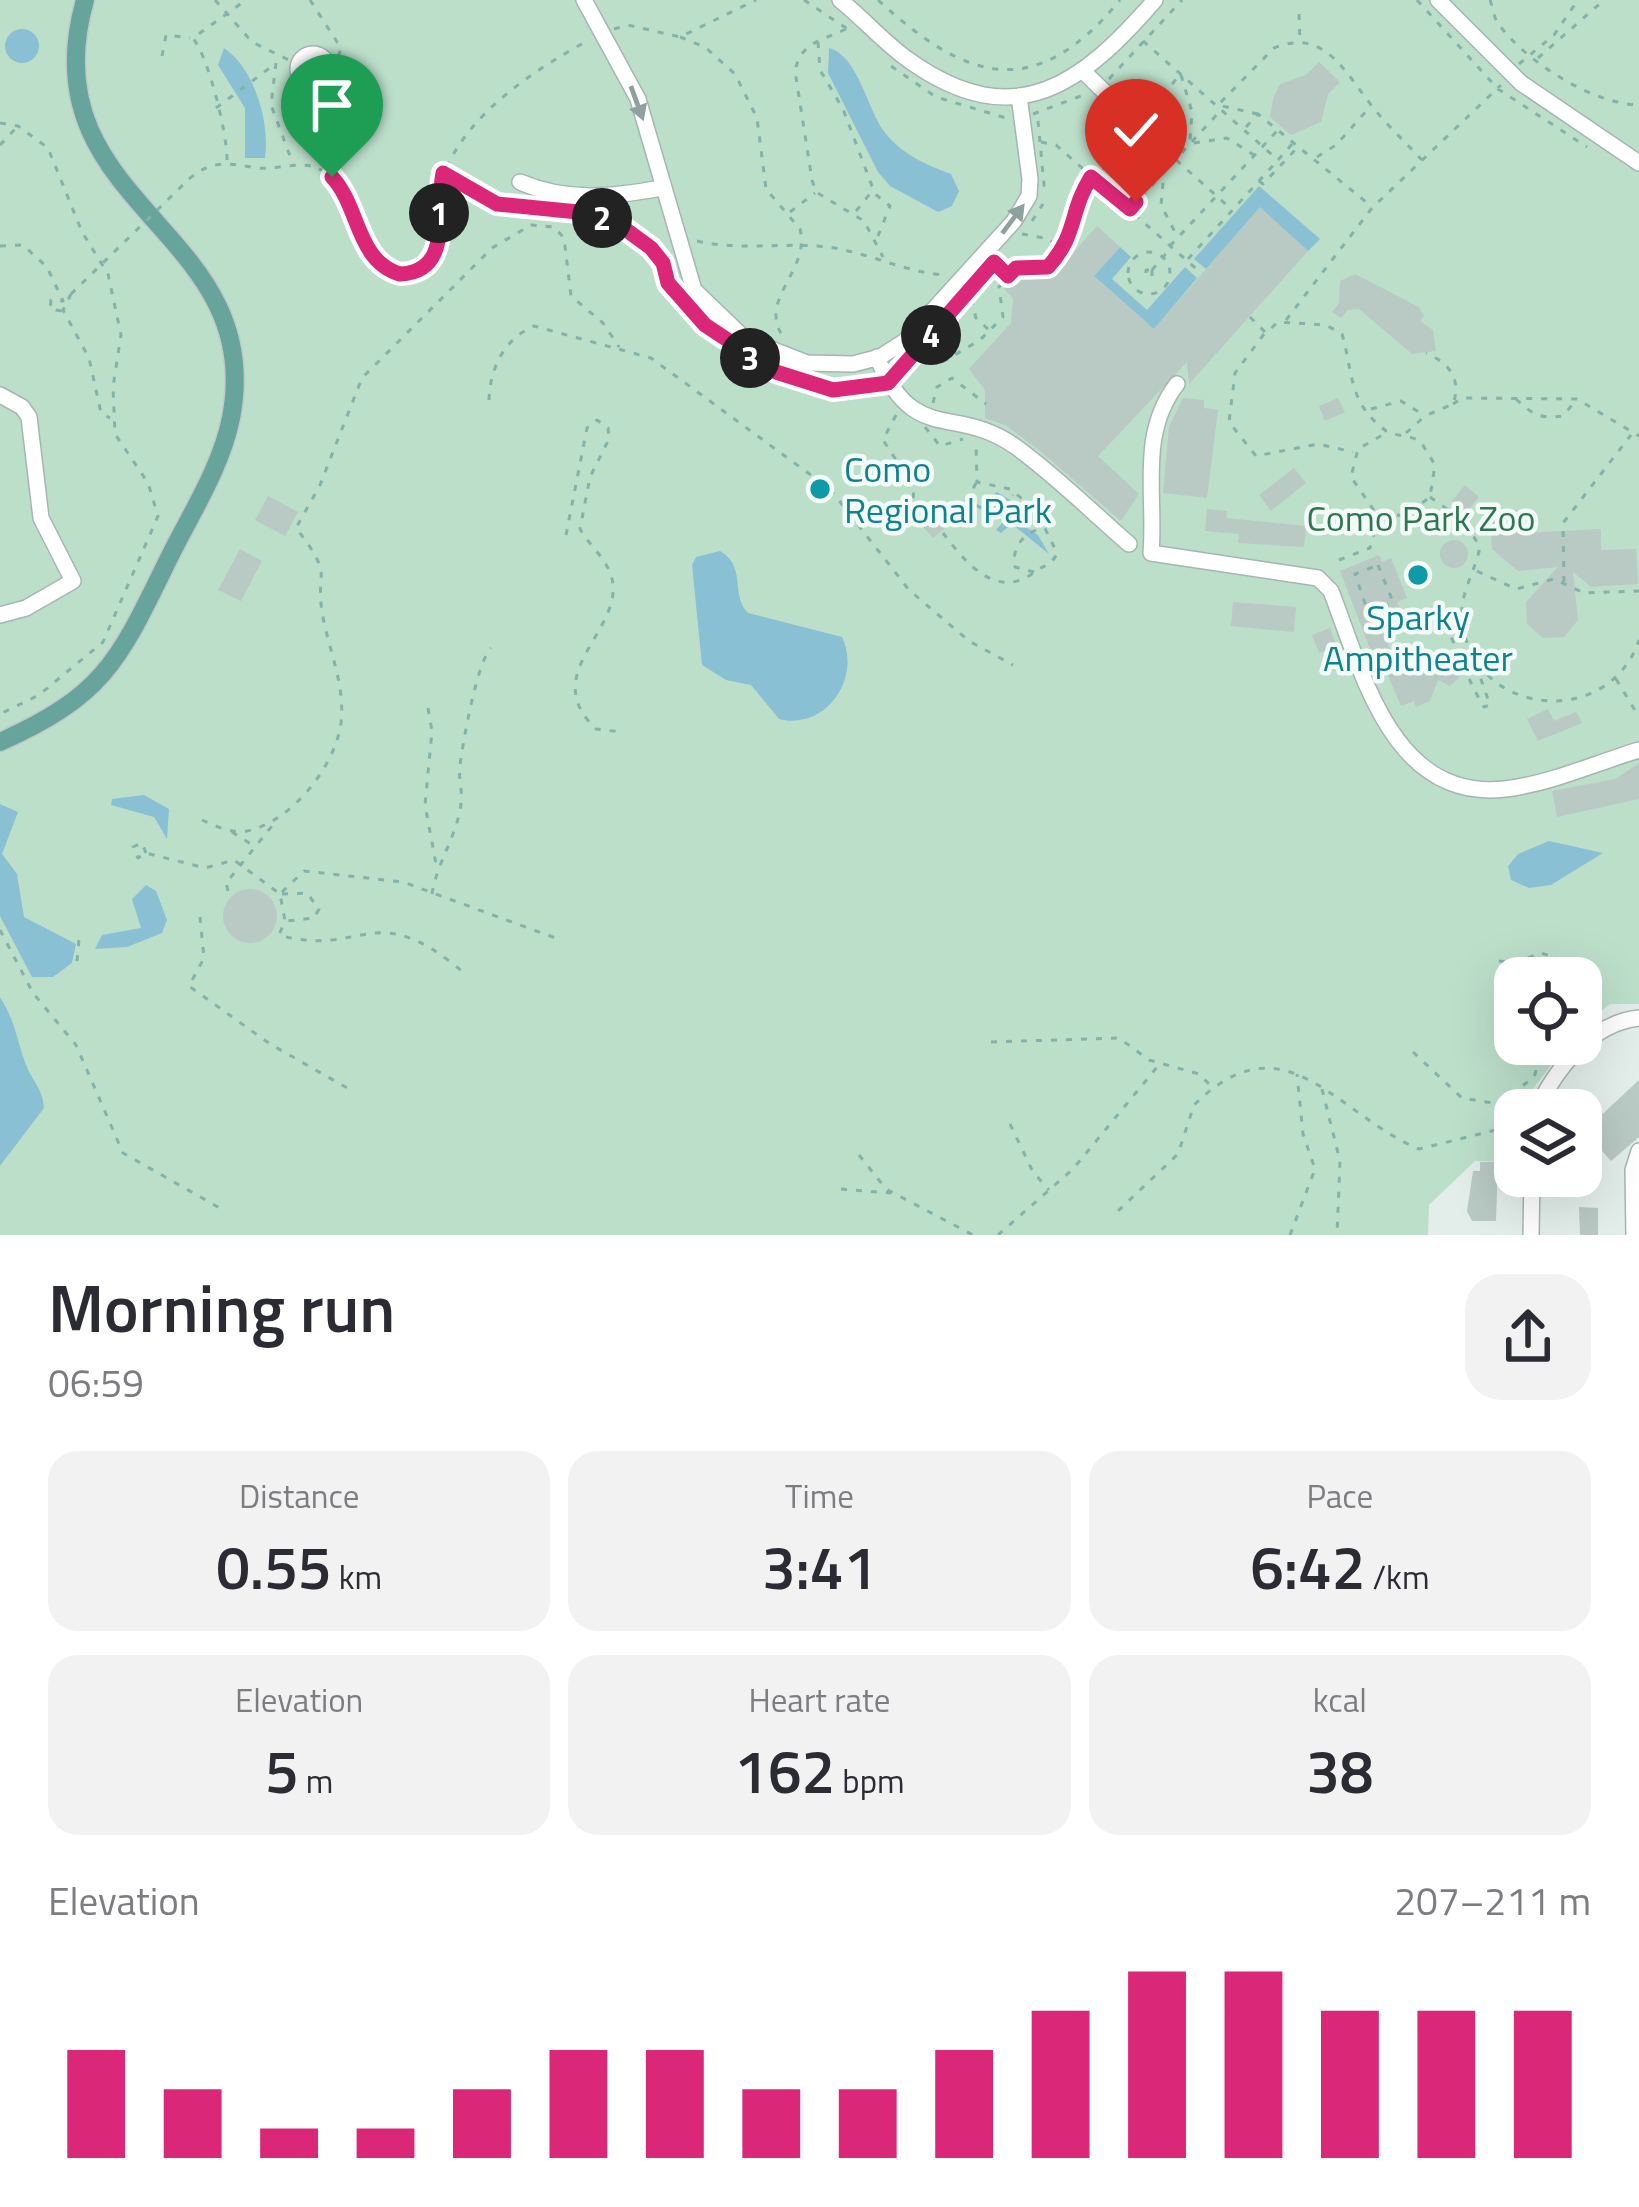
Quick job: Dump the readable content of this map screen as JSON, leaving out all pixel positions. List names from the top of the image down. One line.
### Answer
{"parks":["Como Park Zoo"],"places":["Como Regional Park","Sparky Ampitheater"],"page":{"pins":["1","2","4","3"],"heading":["Morning run","06:59"],"stats":[["Distance","0.55 km"],["Time","3:41"],["Pace","6:42 /km"],["Elevation","5 m"],["Heart rate","162 bpm"],["kcal","38"]],"chart":["Elevation","207–211 m"]}}
